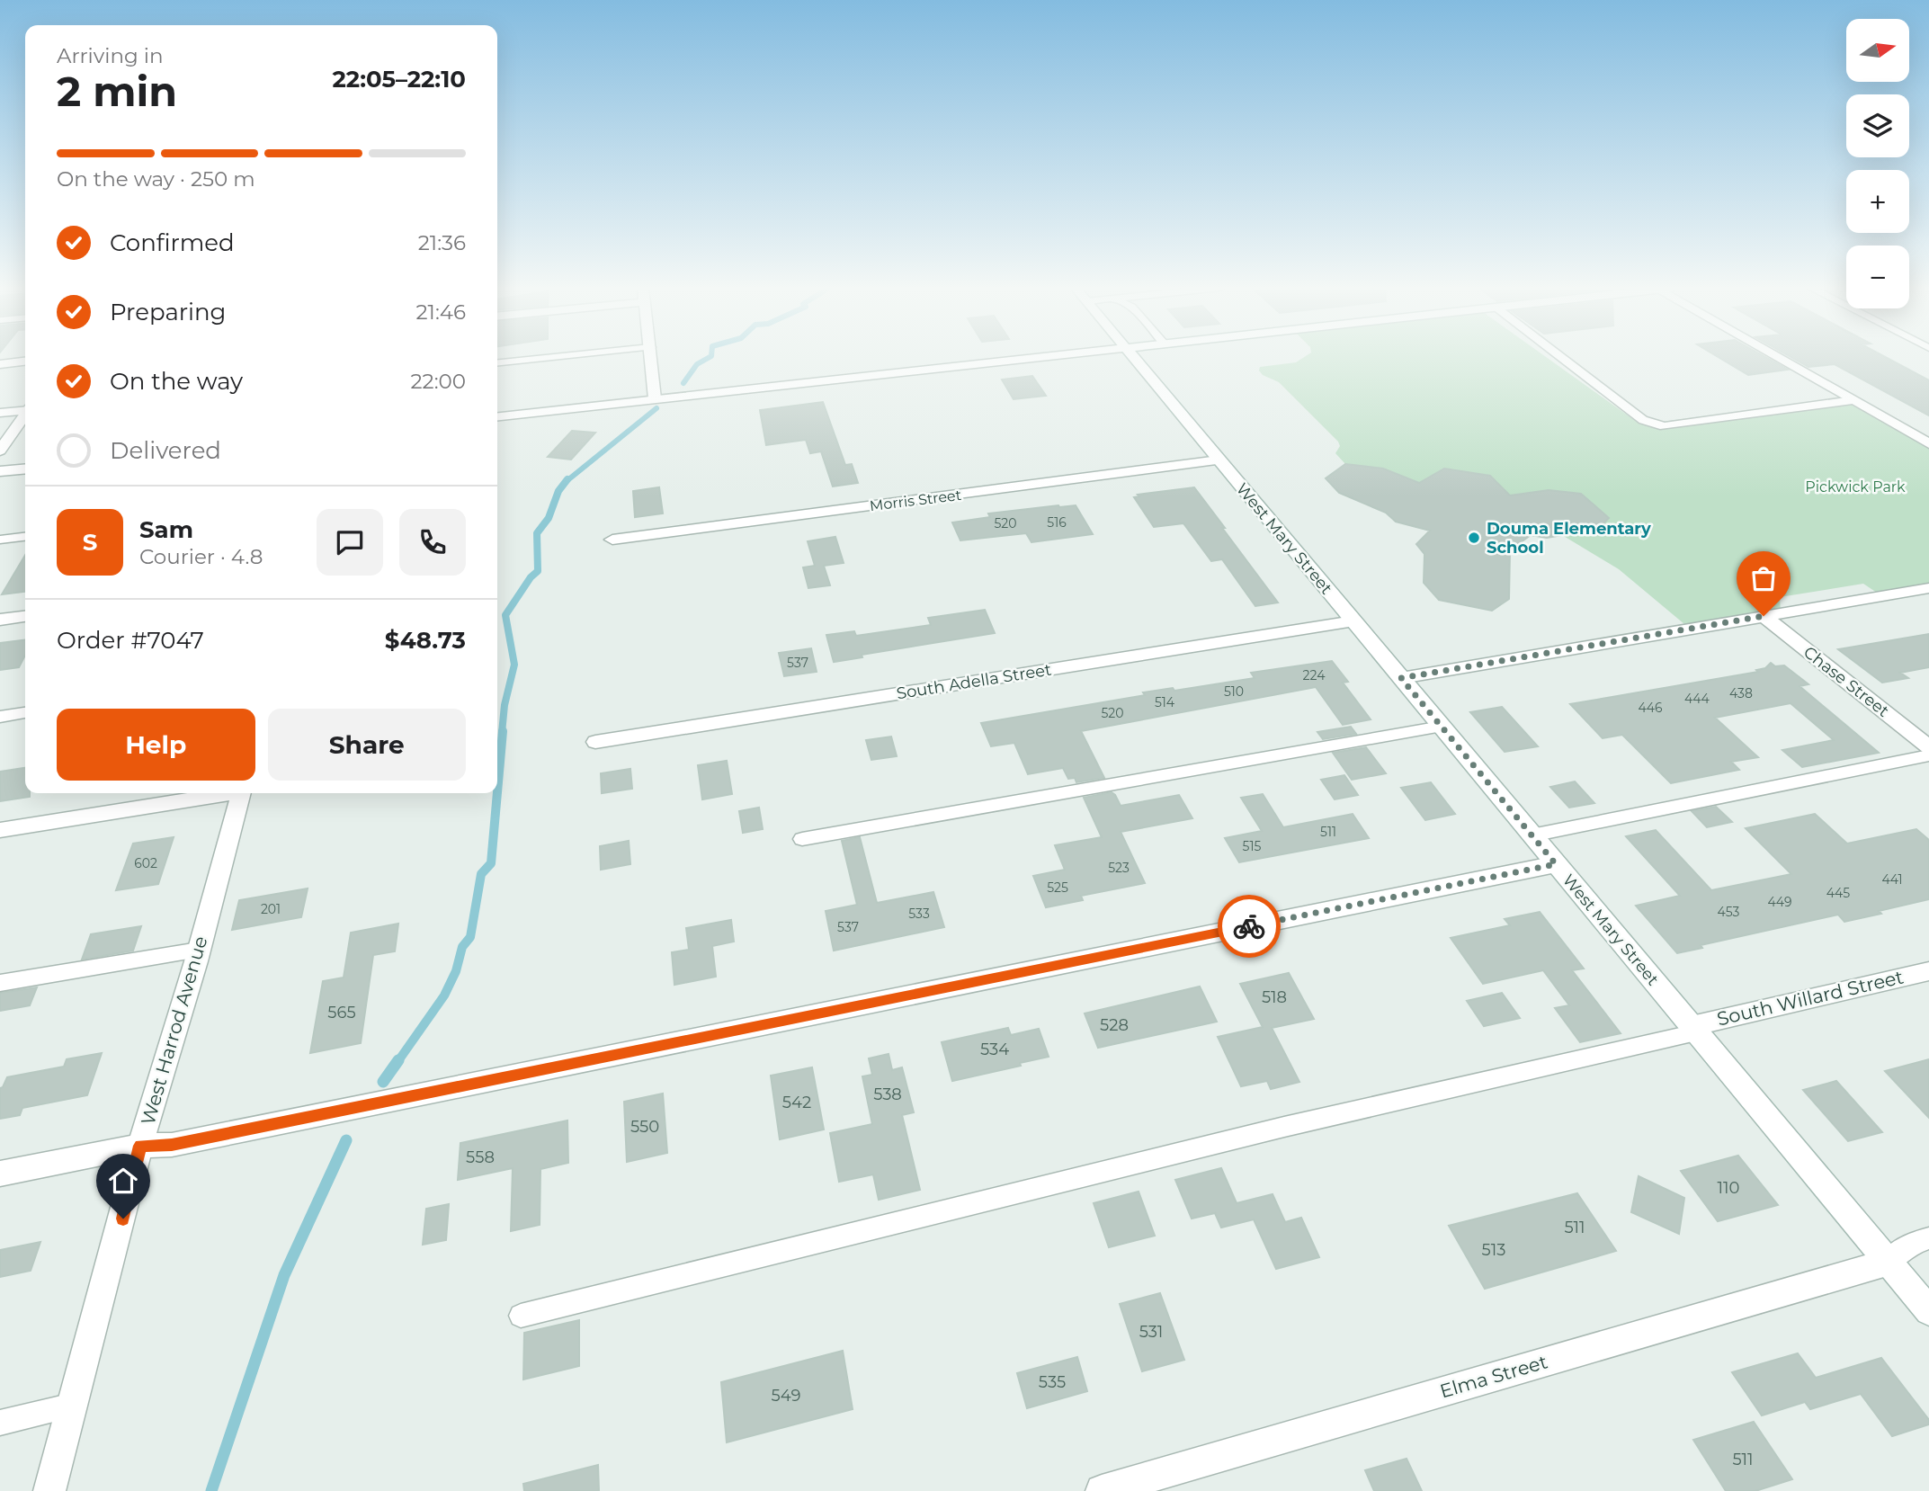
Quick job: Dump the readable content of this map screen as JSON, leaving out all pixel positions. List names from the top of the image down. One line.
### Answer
{"streets":{"street":["Morris Street","West Mary Street","South Adella Street","Chase Street","South Willard Street","West Harrod Avenue","Elma Street"]},"crossings":[["Morris Street","West Mary Street"],["West Mary Street","South Adella Street"],["West Mary Street","South Willard Street"],["West Mary Street","Elma Street"]],"parks":["Pickwick Park"],"places":["Douma Elementary School"],"house_numbers":["516","520","537","224","510","438","444","514","446","520","511","515","602","523","441","525","445","449","201","453","533","537","518","565","528","534","538","542","550","558","110","511","513","531","535","549","511"],"north":"right","page":{"map_buttons":["+","−"],"heading":["2 min","Arriving in","22:05–22:10"],"panel":["Sam","Courier · 4.8","Order #7047","$48.73"],"bar":"On the way · 250 m","list":[["Confirmed","21:36"],["Preparing","21:46"],["On the way","22:00"],"Delivered"],"round":"S","buttons":["Help","Share"]}}
